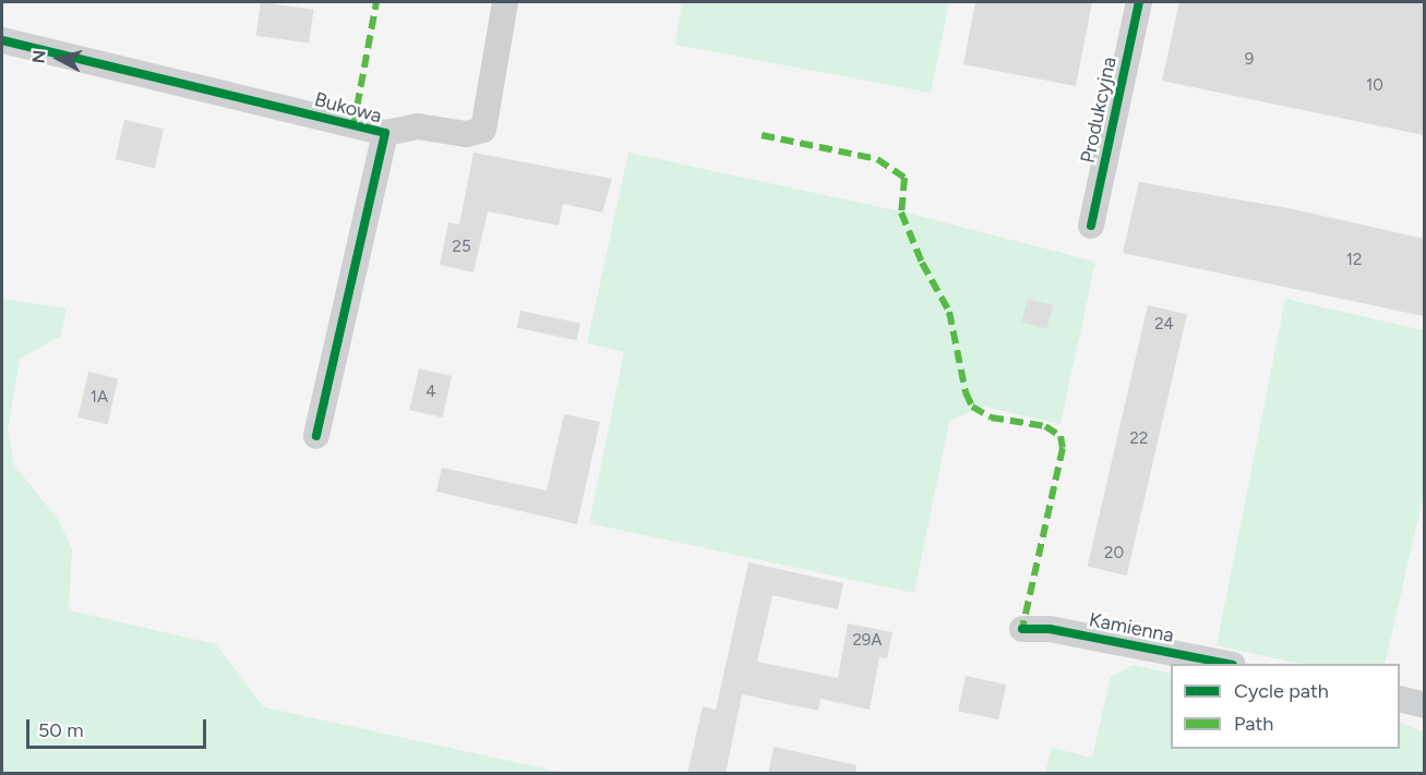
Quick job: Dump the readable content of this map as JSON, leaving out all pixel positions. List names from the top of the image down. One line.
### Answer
{"streets":{"street":["Bukowa","Produkcyjna","Kamienna"]},"house_numbers":["9","10","25","12","24","4","1A","22","20","29A"],"legend":["Cycle path","Path"],"scale_bar":"50 m","north":"left"}
